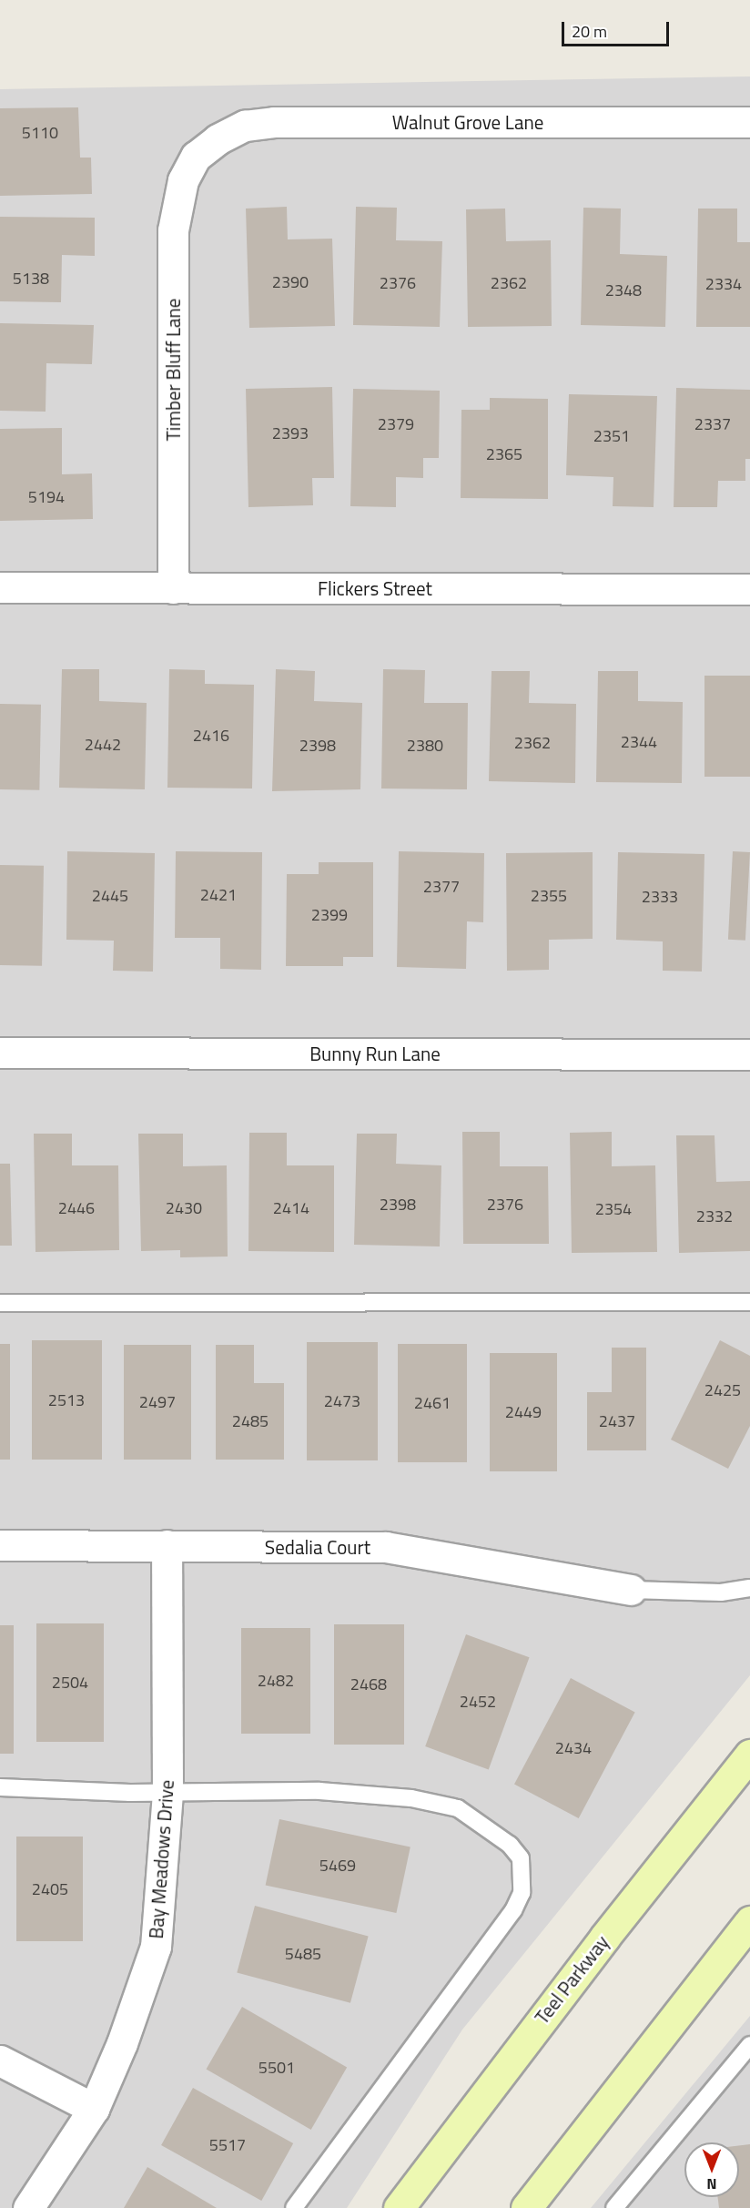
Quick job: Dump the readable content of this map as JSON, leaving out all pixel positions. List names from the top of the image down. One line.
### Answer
{"streets":{"main road":["Teel Parkway"],"street":["Walnut Grove Lane","Timber Bluff Lane","Flickers Street","Bunny Run Lane","Sedalia Court","Bay Meadows Drive"]},"crossings":[["Walnut Grove Lane","Timber Bluff Lane"],["Timber Bluff Lane","Flickers Street"],["Sedalia Court","Bay Meadows Drive"]],"house_numbers":["5110","5138","2390","2376","2362","2334","2348","2379","2337","2393","2351","2365","5194","2416","2344","2362","2442","2398","2380","2377","2421","2445","2355","2333","2399","2398","2376","2446","2430","2414","2354","2332","2425","2513","2473","2497","2461","2449","2485","2437","2482","2504","2468","2452","2434","5469","2405","5485","5501","5517"],"scale_bar":"20 m","north":"bottom"}
